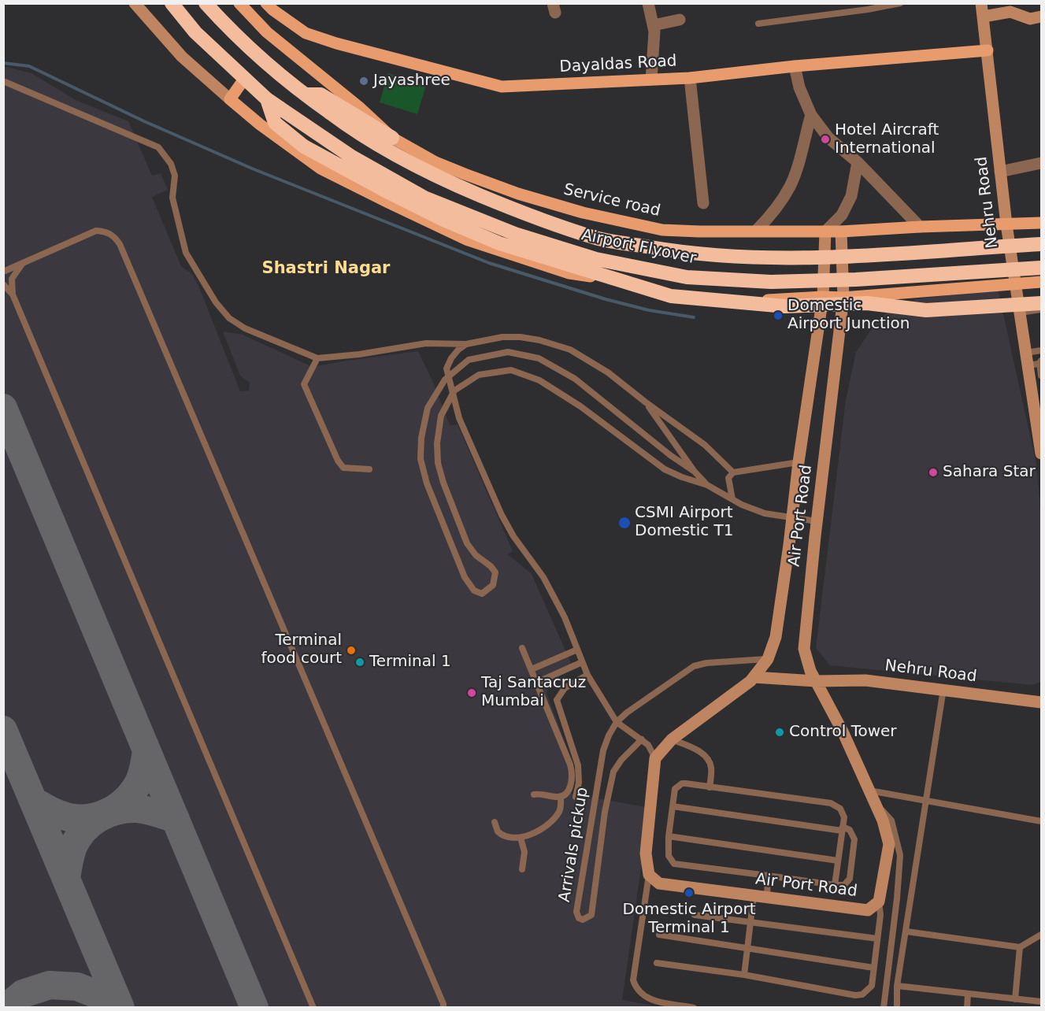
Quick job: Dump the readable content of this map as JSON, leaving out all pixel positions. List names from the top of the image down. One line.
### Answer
{"streets":{"highway":["Airport Flyover"],"main road":["Dayaldas Road","Service road"],"street":["Nehru Road","Air Port Road"],"lane":["Arrivals pickup"]},"crossings":[["Dayaldas Road","Nehru Road"],["Service road","Nehru Road"],["Service road","Air Port Road"],["Nehru Road","Air Port Road"],["Air Port Road","Arrivals pickup"]],"districts":["Shastri Nagar"],"places":["Jayashree","Hotel Aircraft International","Domestic Airport Junction","Sahara Star","CSMI Airport Domestic T1","Terminal food court","Terminal 1","Taj Santacruz Mumbai","Control Tower","Domestic Airport Terminal 1"]}
